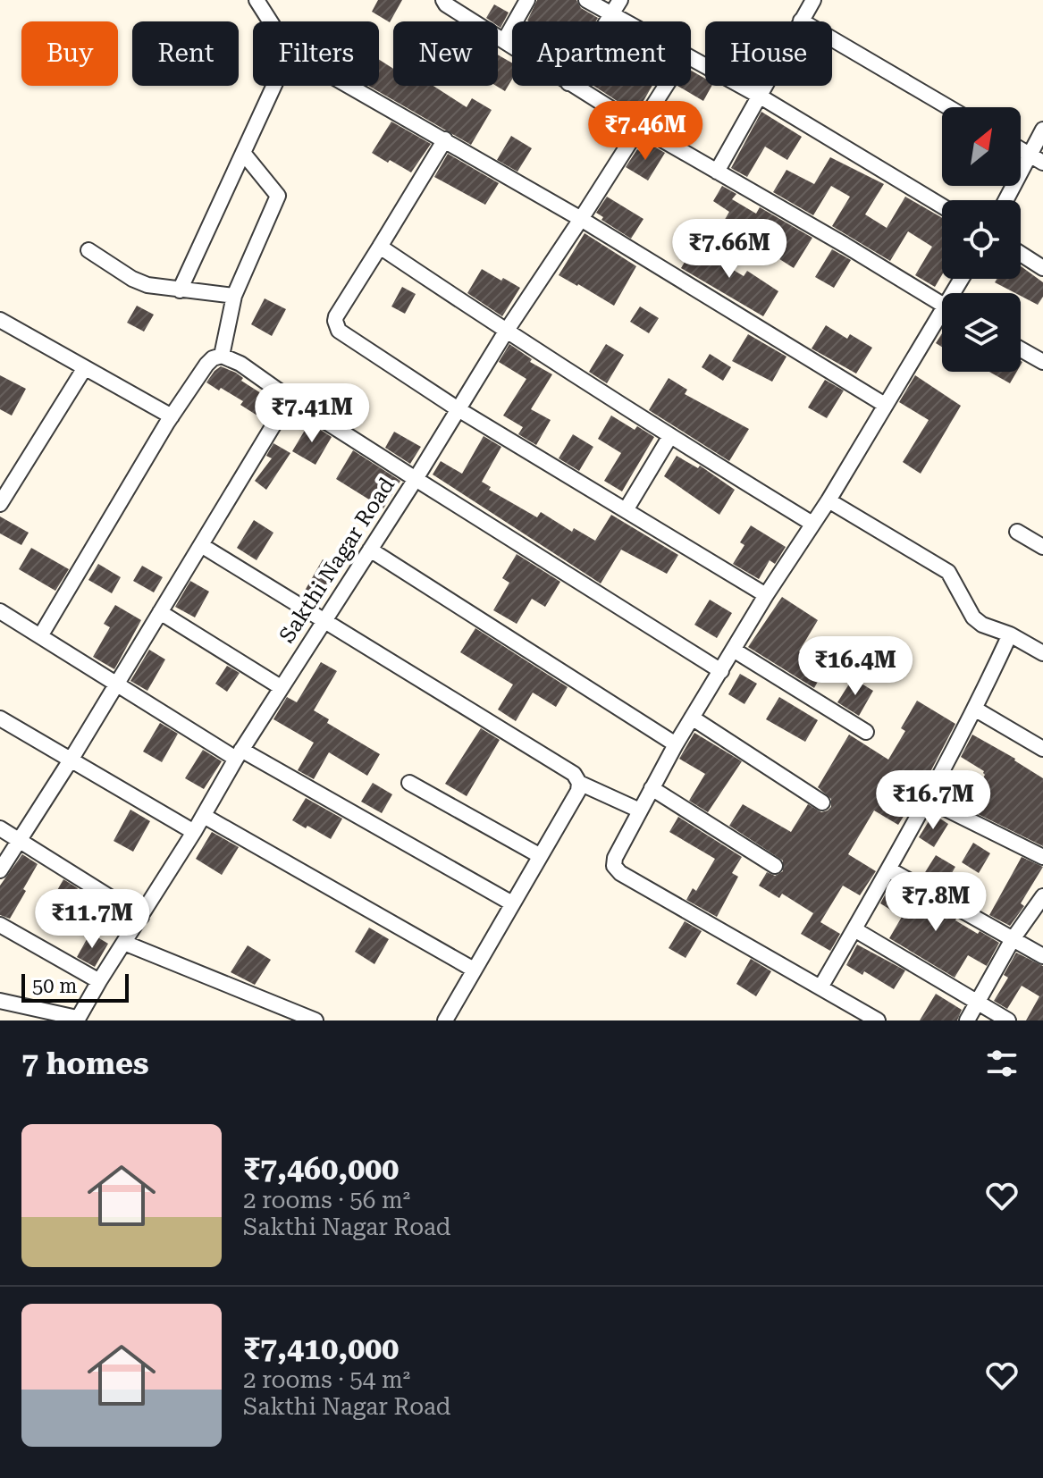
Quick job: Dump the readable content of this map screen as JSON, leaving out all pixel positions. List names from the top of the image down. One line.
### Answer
{"streets":{"street":["Sakthi Nagar Road"]},"scale_bar":"50 m","north":"top right","page":{"chip":["Buy","Rent","Filters","New","Apartment","House"],"price":["₹7.46M","₹7.66M","₹7.41M","₹16.4M","₹16.7M","₹7.8M","₹11.7M"],"scale":"50 m","heading":"7 homes","list":[{"name":"₹7,460,000","note":"2 rooms · 56 m² · Sakthi Nagar Road"},{"name":"₹7,410,000","note":"2 rooms · 54 m² · Sakthi Nagar Road"}]}}
